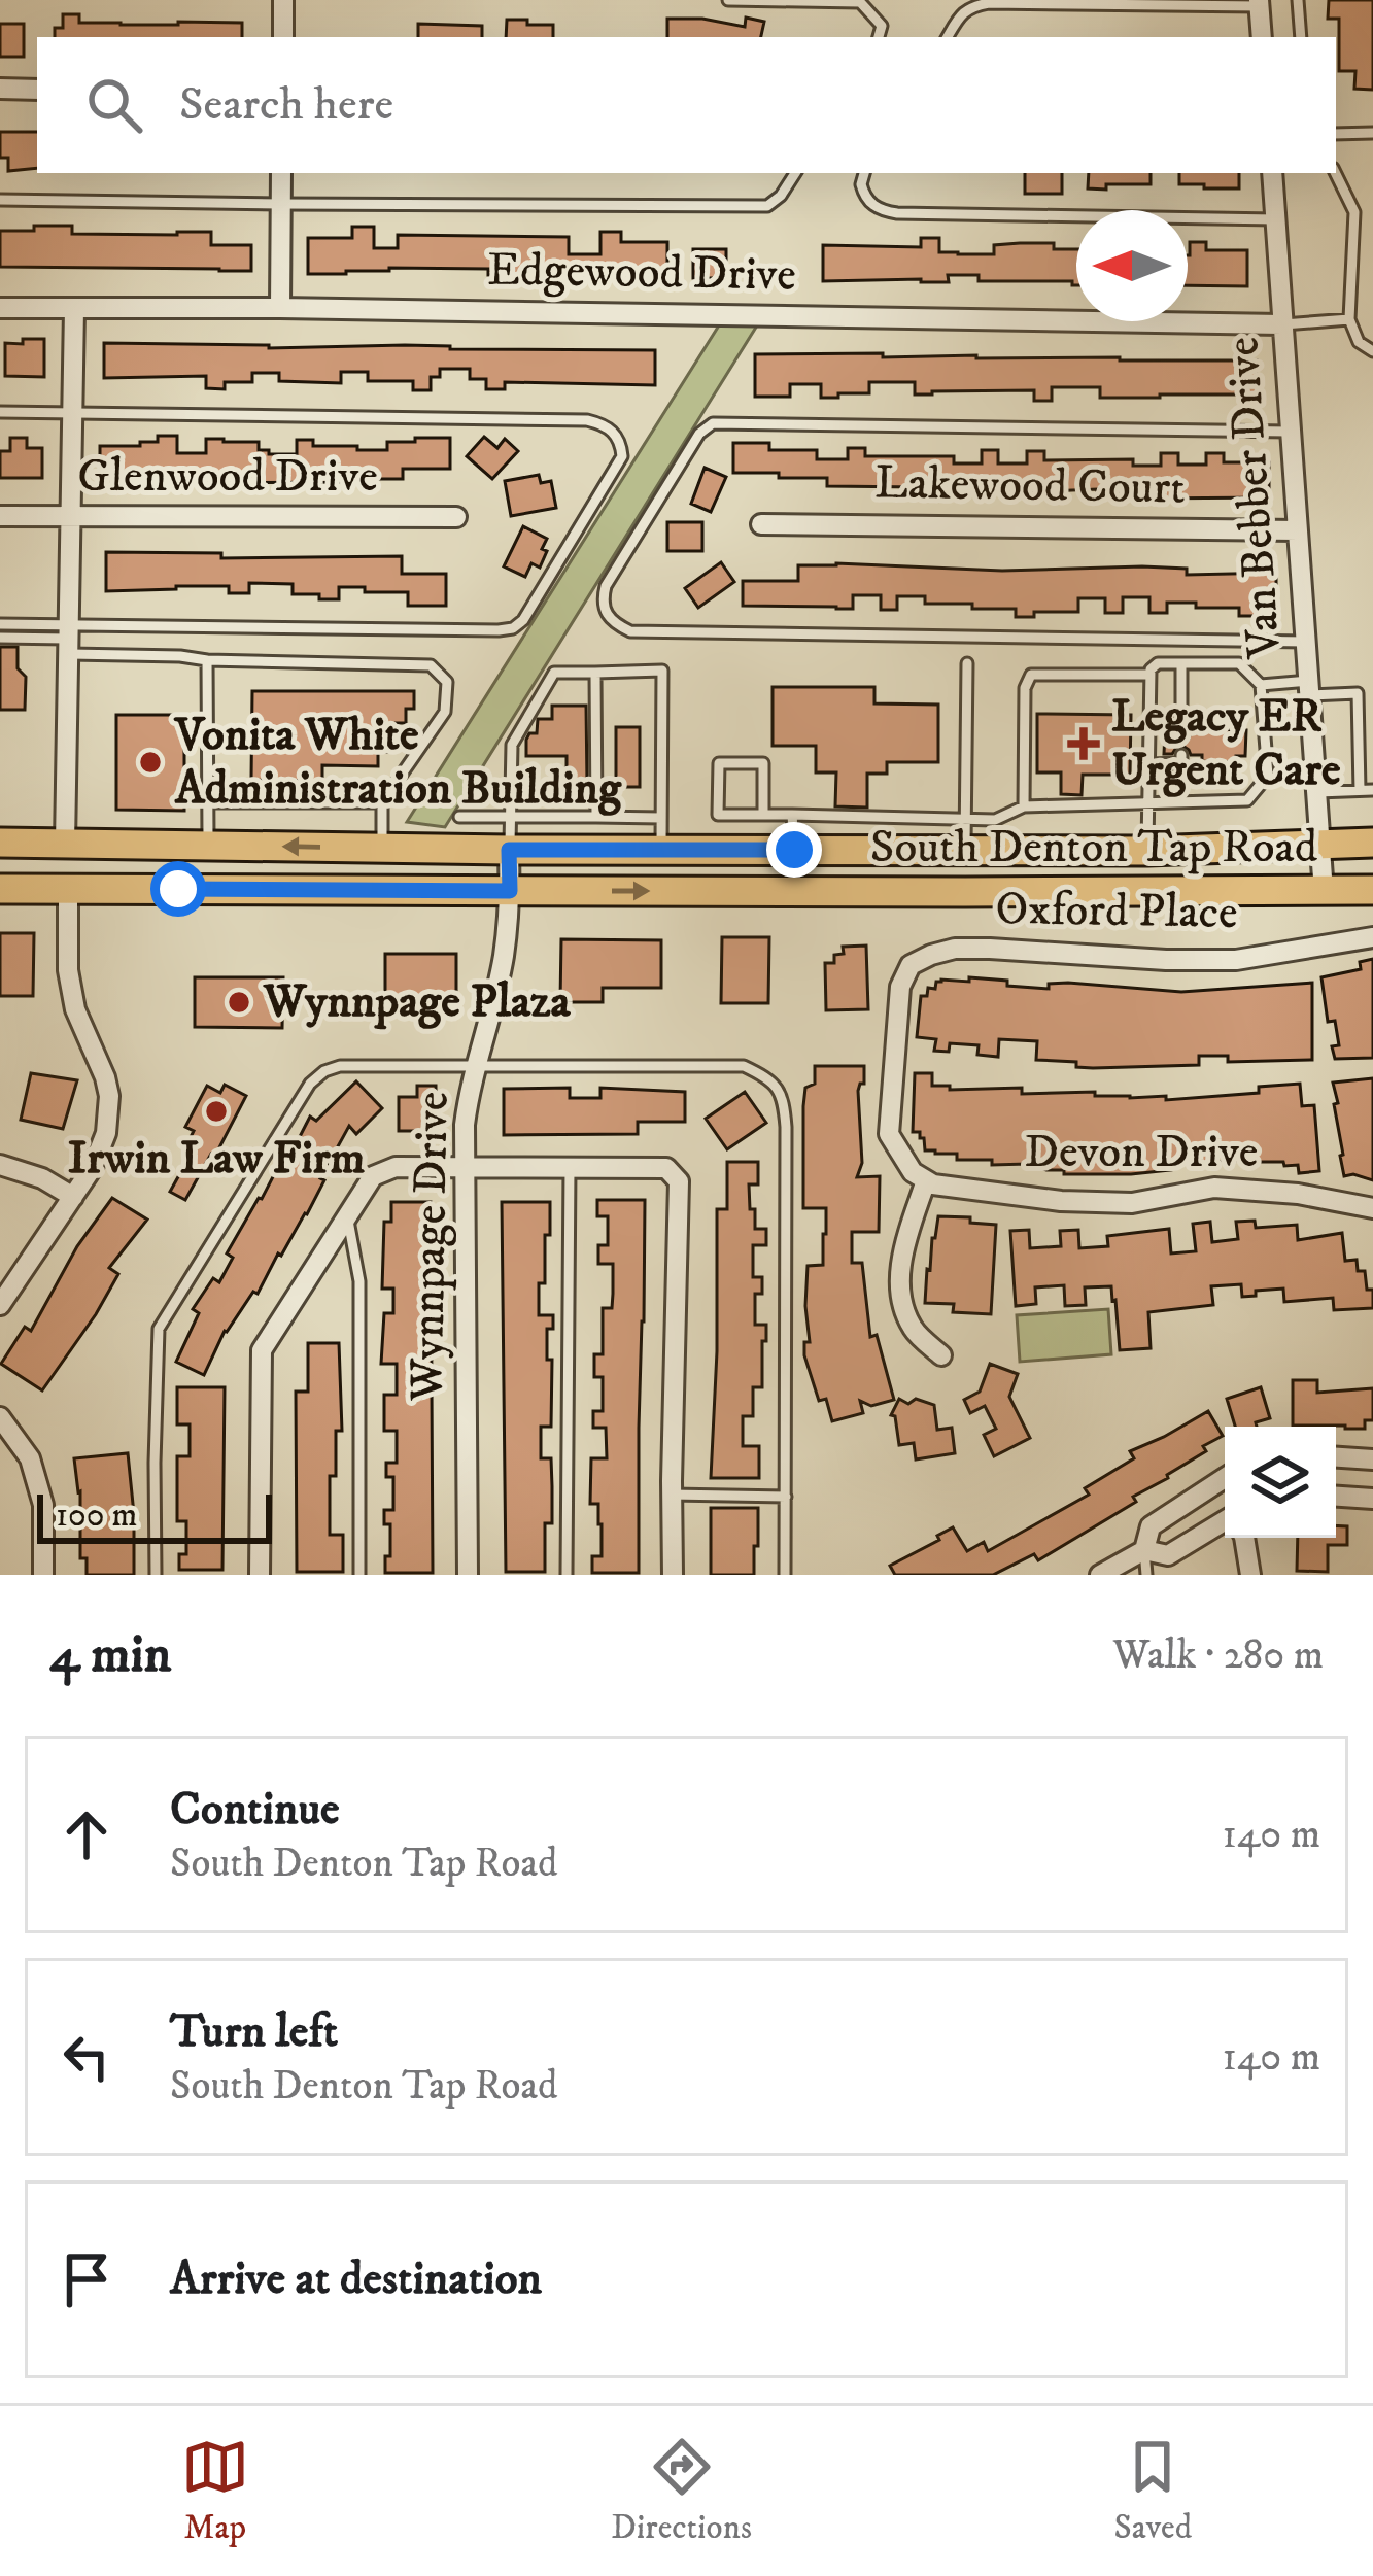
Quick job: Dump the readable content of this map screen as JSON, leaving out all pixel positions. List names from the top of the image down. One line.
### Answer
{"streets":{"main road":["South Denton Tap Road"],"street":["Edgewood Drive","Glenwood Drive","Lakewood Court","Van Bebber Drive","Oxford Place","Devon Drive","Wynnpage Drive"]},"crossings":[["Edgewood Drive","Van Bebber Drive"],["Lakewood Court","Van Bebber Drive"],["Van Bebber Drive","South Denton Tap Road"],["South Denton Tap Road","Wynnpage Drive"],["Oxford Place","Devon Drive"]],"places":{"health":["Legacy ER Urgent Care"],"other":["Vonita White Administration Building","Wynnpage Plaza","Irwin Law Firm"]},"scale_bar":"100 m","north":"left","page":{"search":"Search here","scale":"100 m","heading":["4 min","Walk · 280 m"],"list":[["Continue","South Denton Tap Road","140 m"],["Turn left","South Denton Tap Road","140 m"],"Arrive at destination"],"nav":["Map","Directions","Saved"]}}
